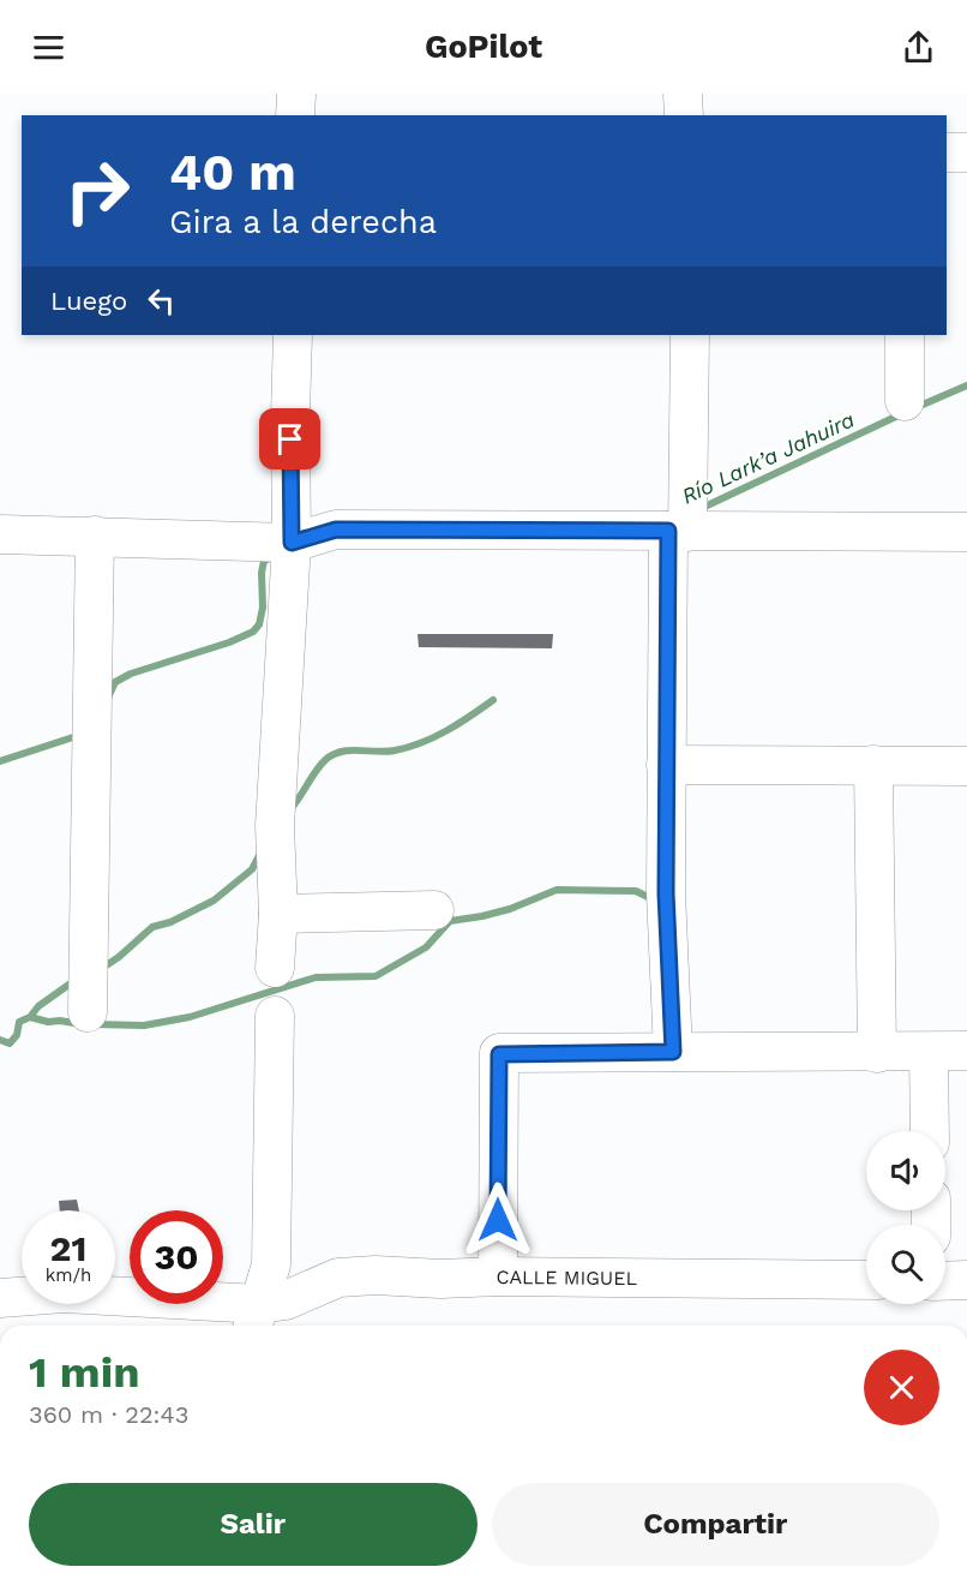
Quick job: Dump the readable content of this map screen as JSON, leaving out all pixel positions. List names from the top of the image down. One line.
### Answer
{"streets":{"street":["CALLE MIGUEL"]},"water":["Río Lark’a Jahuira"],"page":{"header":"GoPilot","turn":["40 m","Gira a la derecha"],"then":"Luego","speed":"21 km/h","limit":"30","heading":["1 min","360 m · 22:43"],"buttons":["Salir","Compartir"]}}
